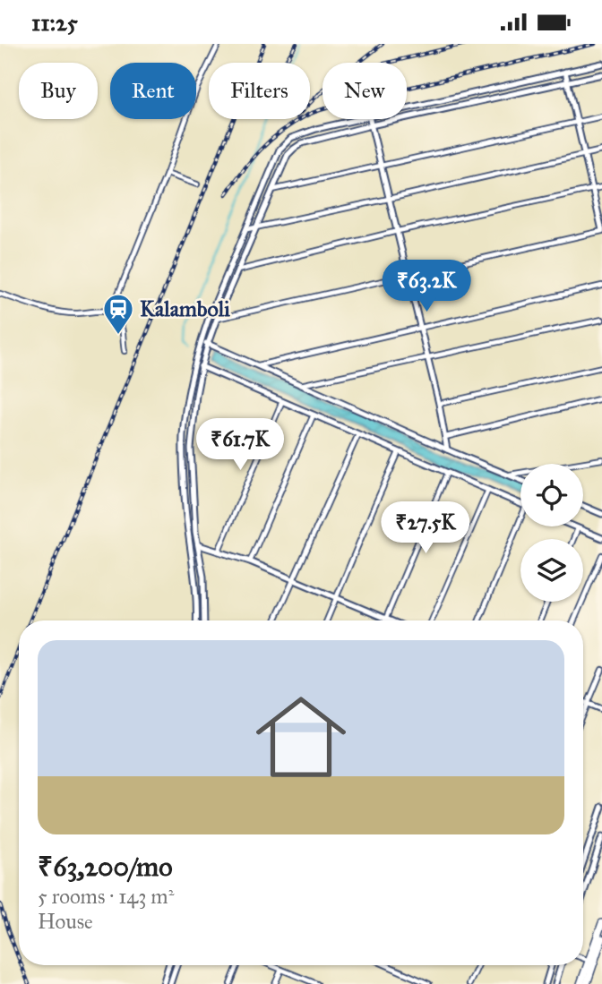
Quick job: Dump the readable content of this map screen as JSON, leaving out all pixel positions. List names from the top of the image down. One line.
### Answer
{"places":{"station":["Kalamboli"]},"page":{"status":"11:25","chip":["Buy","Rent","Filters","New"],"price":["₹63.2K","₹61.7K","₹27.5K"],"list":[{"name":"₹63,200/mo","note":"5 rooms · 143 m² · House"}]}}
